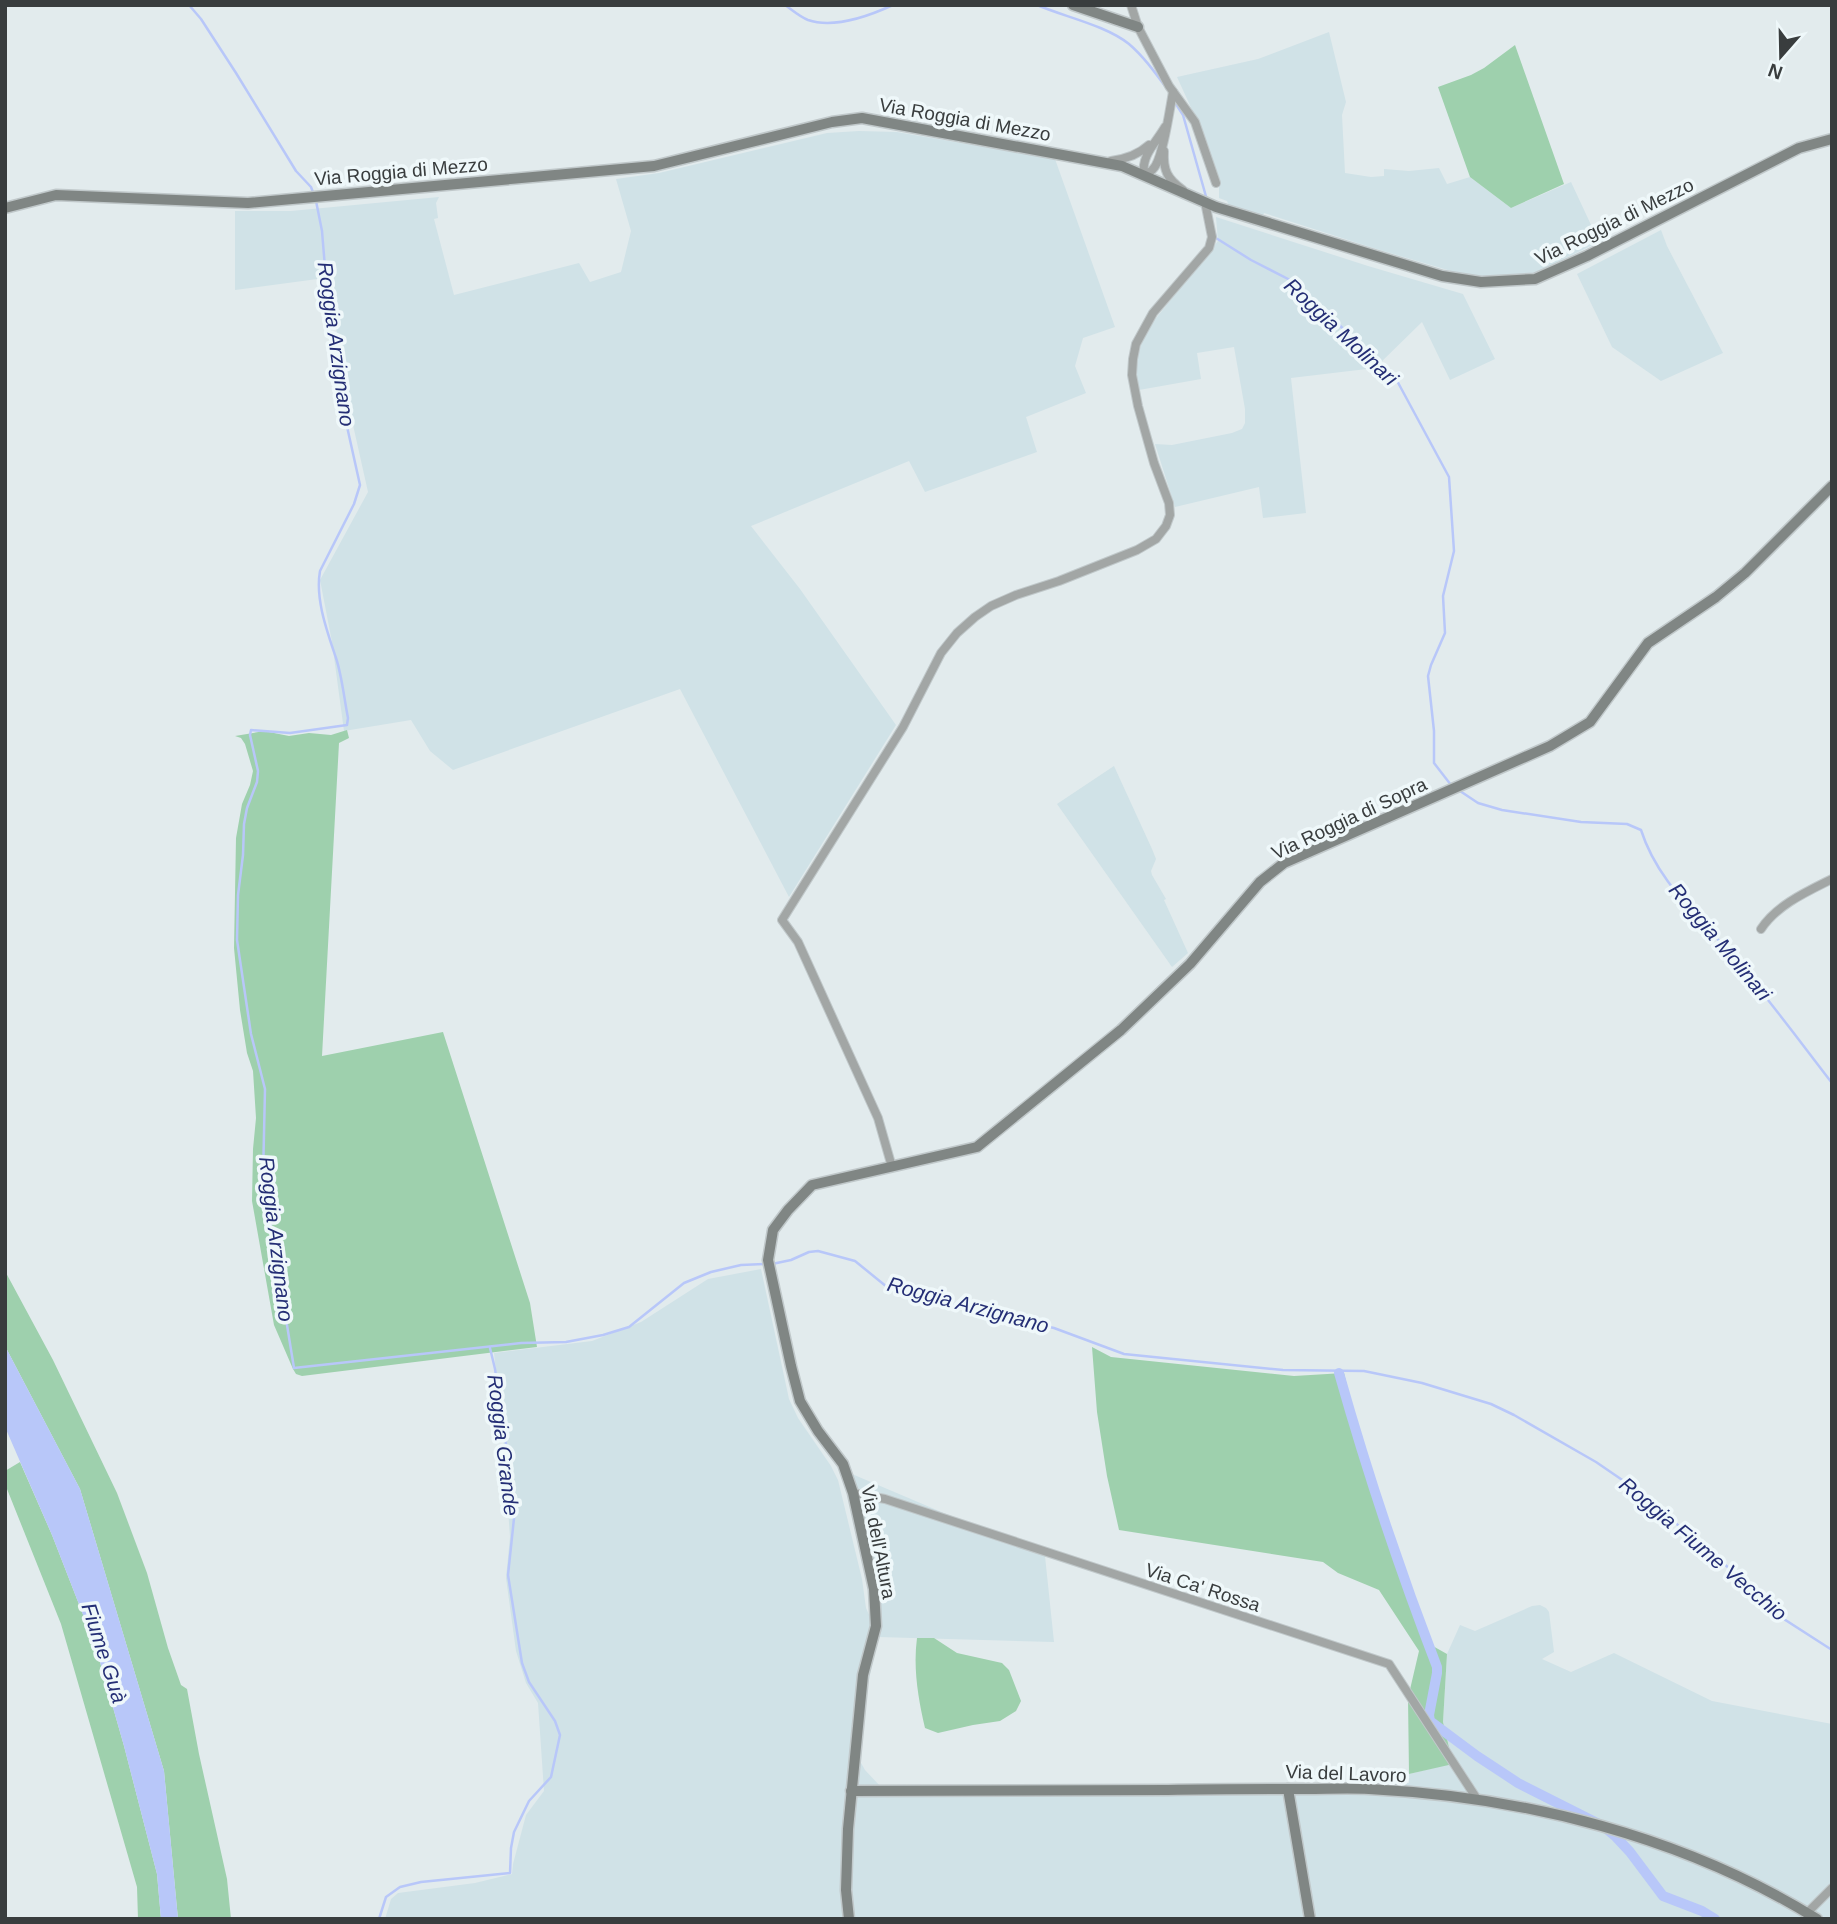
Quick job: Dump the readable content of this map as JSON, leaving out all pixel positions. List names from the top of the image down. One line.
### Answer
{"streets":{"street":["Via Roggia di Mezzo","Via Roggia di Sopra","Via dell'Altura","Via Ca' Rossa","Via del Lavoro"]},"crossings":[["Via Roggia di Sopra","Via dell'Altura"],["Via dell'Altura","Via Ca' Rossa"],["Via dell'Altura","Via del Lavoro"],["Via Ca' Rossa","Via del Lavoro"]],"water":["Roggia Molinari","Roggia Arzignano","Roggia Grande","Roggia Fiume Vecchio","Fiume Guà"],"north":"bottom"}
